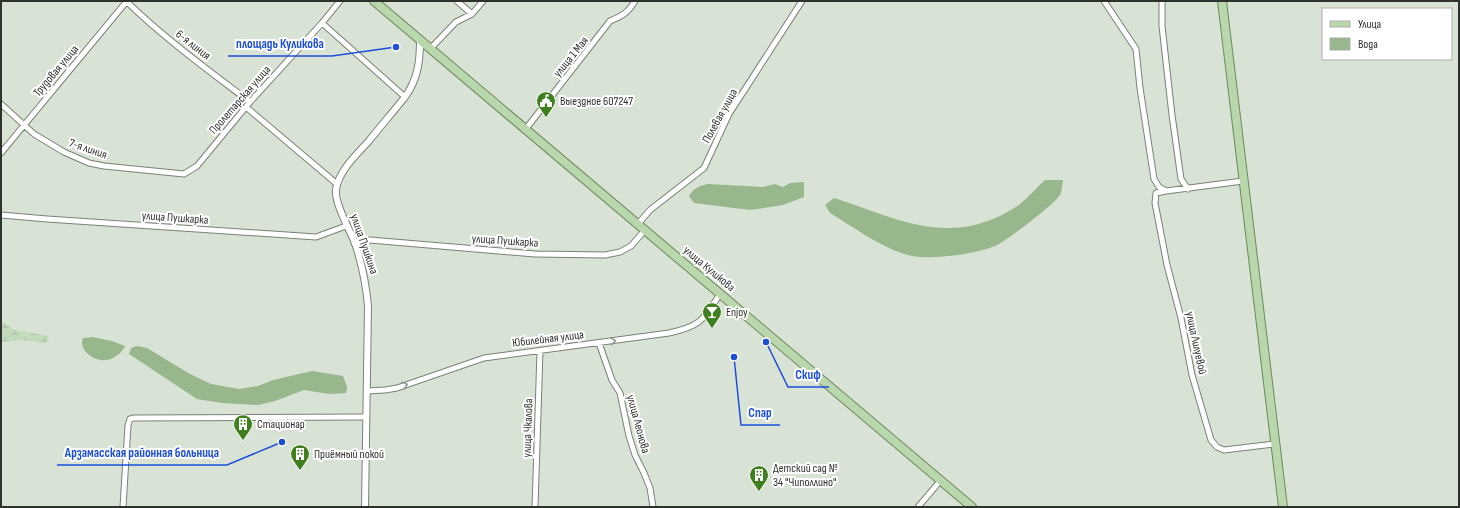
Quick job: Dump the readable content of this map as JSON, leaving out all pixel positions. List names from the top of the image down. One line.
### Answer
{"streets":{"main road":["улица Куликова"],"street":["6-я линия","улица 1 Мая","Трудовая улица","Пролетарская улица","Полевая улица","7-я линия","улица Пушкарка","улица Пушкина","Юбилейная улица","улица Лилуевой","улица Леонова","улица Чкалова"]},"crossings":[["6-я линия","Трудовая улица"],["6-я линия","Пролетарская улица"],["улица 1 Мая","улица Куликова"],["Трудовая улица","7-я линия"],["Пролетарская улица","7-я линия"],["Полевая улица","улица Куликова"],["улица Пушкарка","улица Пушкина"],["улица Пушкарка","улица Куликова"],["улица Пушкина","улица Куликова"],["улица Пушкина","Юбилейная улица"],["улица Куликова","Юбилейная улица"],["Юбилейная улица","улица Леонова"],["Юбилейная улица","улица Чкалова"]],"one_way":["Юбилейная улица"],"places":{"other":["площадь Куликова","Скиф","Спар","Арзамасская районная больница"],"public building":["Выездное 607247"],"bar":["Enjoy"],"building":["Стационар","Приёмный покой","Детский сад № 34 \"Чиполлино\""]},"legend":["Улица","Вода"]}
